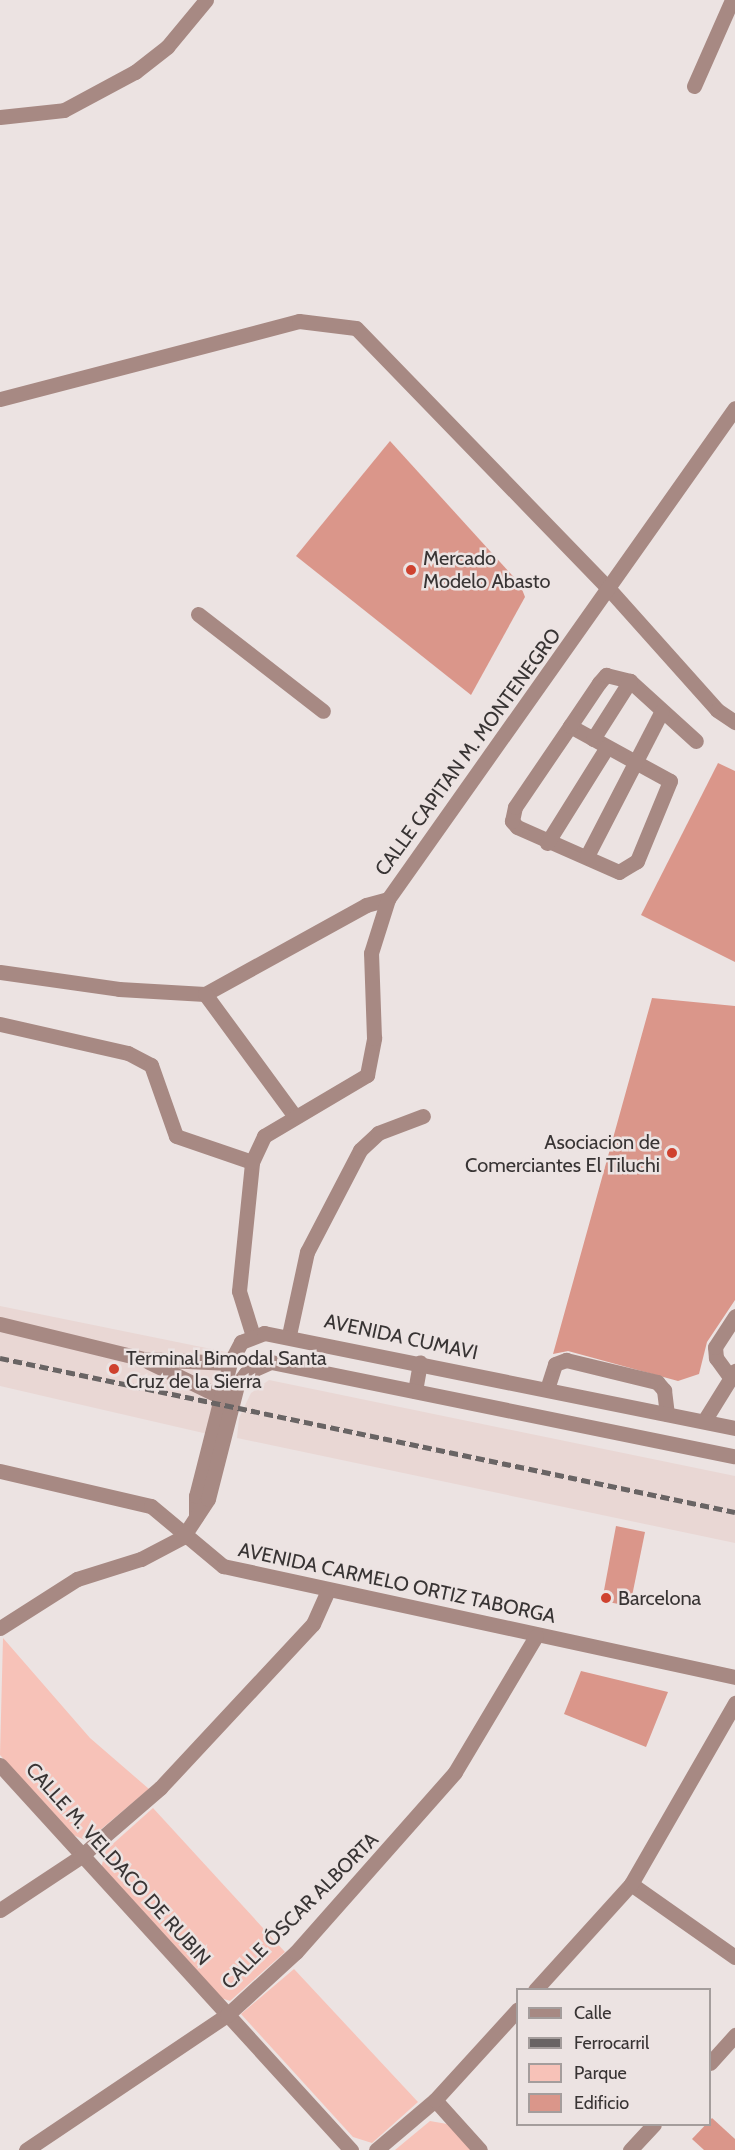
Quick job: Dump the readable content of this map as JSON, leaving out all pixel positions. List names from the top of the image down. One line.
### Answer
{"streets":{"street":["CALLE CAPITAN M. MONTENEGRO","AVENIDA CUMAVI","AVENIDA CARMELO ORTIZ TABORGA","CALLE M. VELDACO DE RUBIN","CALLE ÓSCAR ALBORTA"]},"crossings":[["AVENIDA CARMELO ORTIZ TABORGA","CALLE ÓSCAR ALBORTA"],["CALLE M. VELDACO DE RUBIN","CALLE ÓSCAR ALBORTA"]],"places":["Mercado Modelo Abasto","Asociacion de Comerciantes El Tiluchi","Terminal Bimodal Santa Cruz de la Sierra","Barcelona"],"legend":["Calle","Ferrocarril","Parque","Edificio"]}
